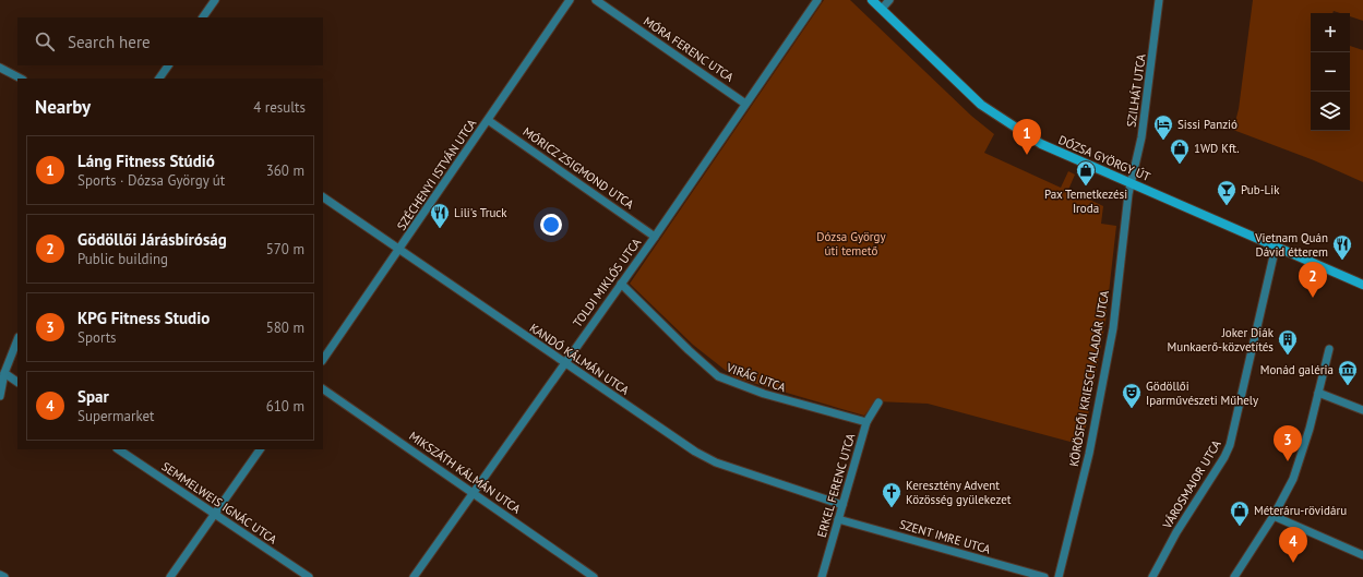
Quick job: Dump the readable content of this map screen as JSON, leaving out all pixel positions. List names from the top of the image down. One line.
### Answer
{"streets":{"main road":["DÓZSA GYÖRGY ÚT"],"street":["MÓRA FERENC UTCA","SZILHÁT UTCA","MÓRICZ ZSIGMOND UTCA","SZÉCHENYI ISTVÁN UTCA","TOLDI MIKLÓS UTCA","KANDÓ KÁLMÁN UTCA","VIRÁG UTCA","KÖRÖSFŐI KRIESCH ALADÁR UTCA","MIKSZÁTH KÁLMÁN UTCA","VÁROSMAJOR UTCA","ERKEL FERENC UTCA","SEMMELWEIS IGNÁC UTCA","SZENT IMRE UTCA"]},"crossings":[["MÓRA FERENC UTCA","TOLDI MIKLÓS UTCA"],["SZILHÁT UTCA","DÓZSA GYÖRGY ÚT"],["SZILHÁT UTCA","KÖRÖSFŐI KRIESCH ALADÁR UTCA"],["DÓZSA GYÖRGY ÚT","KÖRÖSFŐI KRIESCH ALADÁR UTCA"],["DÓZSA GYÖRGY ÚT","VÁROSMAJOR UTCA"],["MÓRICZ ZSIGMOND UTCA","SZÉCHENYI ISTVÁN UTCA"],["MÓRICZ ZSIGMOND UTCA","TOLDI MIKLÓS UTCA"],["SZÉCHENYI ISTVÁN UTCA","KANDÓ KÁLMÁN UTCA"],["TOLDI MIKLÓS UTCA","KANDÓ KÁLMÁN UTCA"],["TOLDI MIKLÓS UTCA","VIRÁG UTCA"],["TOLDI MIKLÓS UTCA","MIKSZÁTH KÁLMÁN UTCA"],["KANDÓ KÁLMÁN UTCA","ERKEL FERENC UTCA"],["VIRÁG UTCA","ERKEL FERENC UTCA"],["ERKEL FERENC UTCA","SZENT IMRE UTCA"]],"parks":["Dózsa György úti temető"],"places":{"hotel":["Sissi Panzió"],"shop":["1WD Kft.","Pax Temetkezési Iroda","Méteráru-rövidáru"],"bar":["Pub-Lik"],"restaurant":["Lili's Truck","Vietnam Quán Dávid étterem"],"building":["Joker Diák Munkaerő-közvetítés"],"museum":["Monád galéria"],"theatre":["Gödöllői Iparművészeti Műhely"],"church":["Keresztény Advent Közösség gyülekezet"]},"page":{"map_buttons":["+","−"],"search":"Search here","heading":["Nearby","4 results"],"pins":["1","2","3","4"],"list":[{"mark":"1","name":"Láng Fitness Stúdió","note":"Sports · Dózsa György út","value":"360 m"},{"mark":"2","name":"Gödöllői Járásbíróság","note":"Public building","value":"570 m"},{"mark":"3","name":"KPG Fitness Studio","note":"Sports","value":"580 m"},{"mark":"4","name":"Spar","note":"Supermarket","value":"610 m"}]}}
